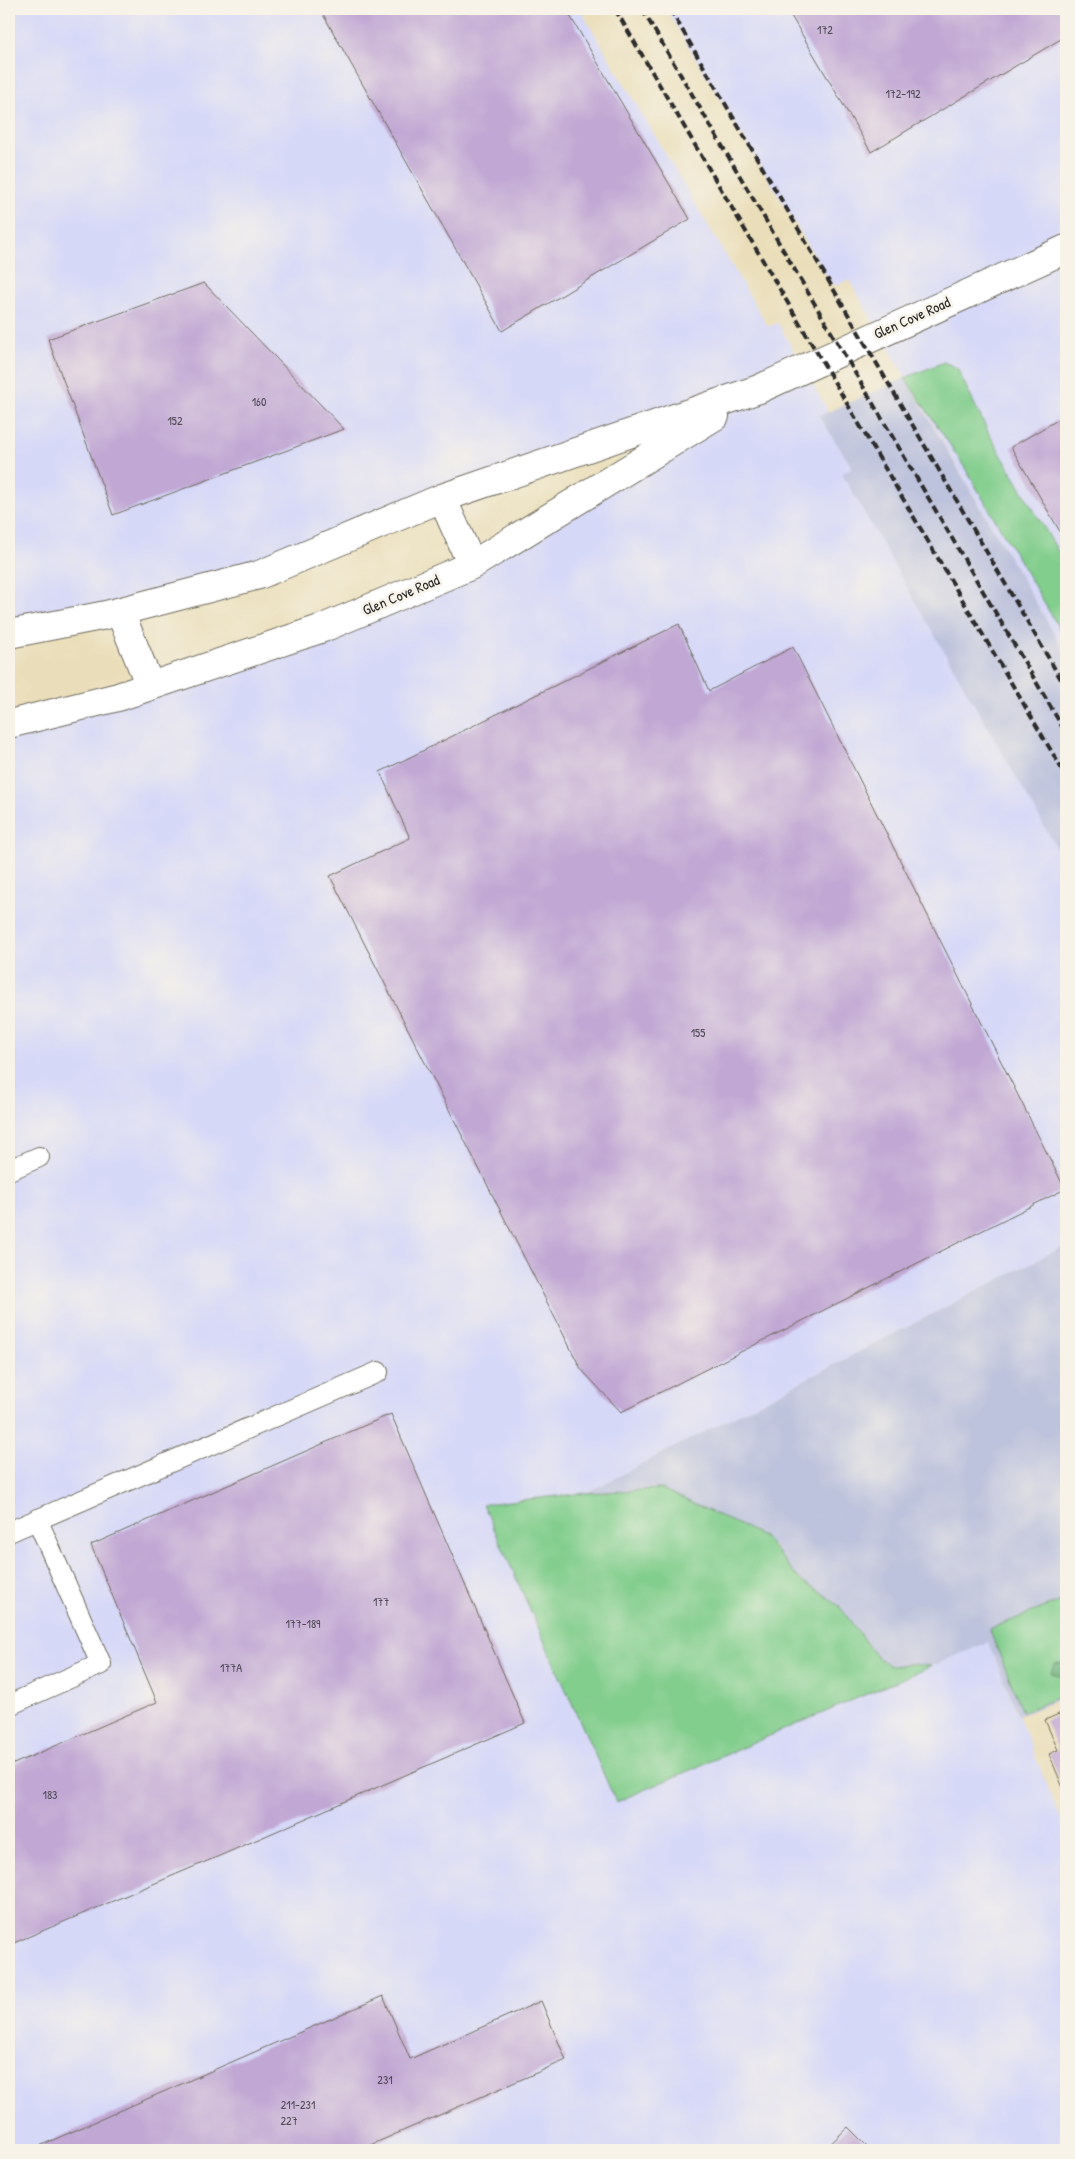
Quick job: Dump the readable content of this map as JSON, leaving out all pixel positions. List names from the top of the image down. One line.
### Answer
{"streets":{"main road":["Glen Cove Road"]},"house_numbers":["172","172-192","160","152","155","177","177-189","177A","183","231","211-231","227"]}
